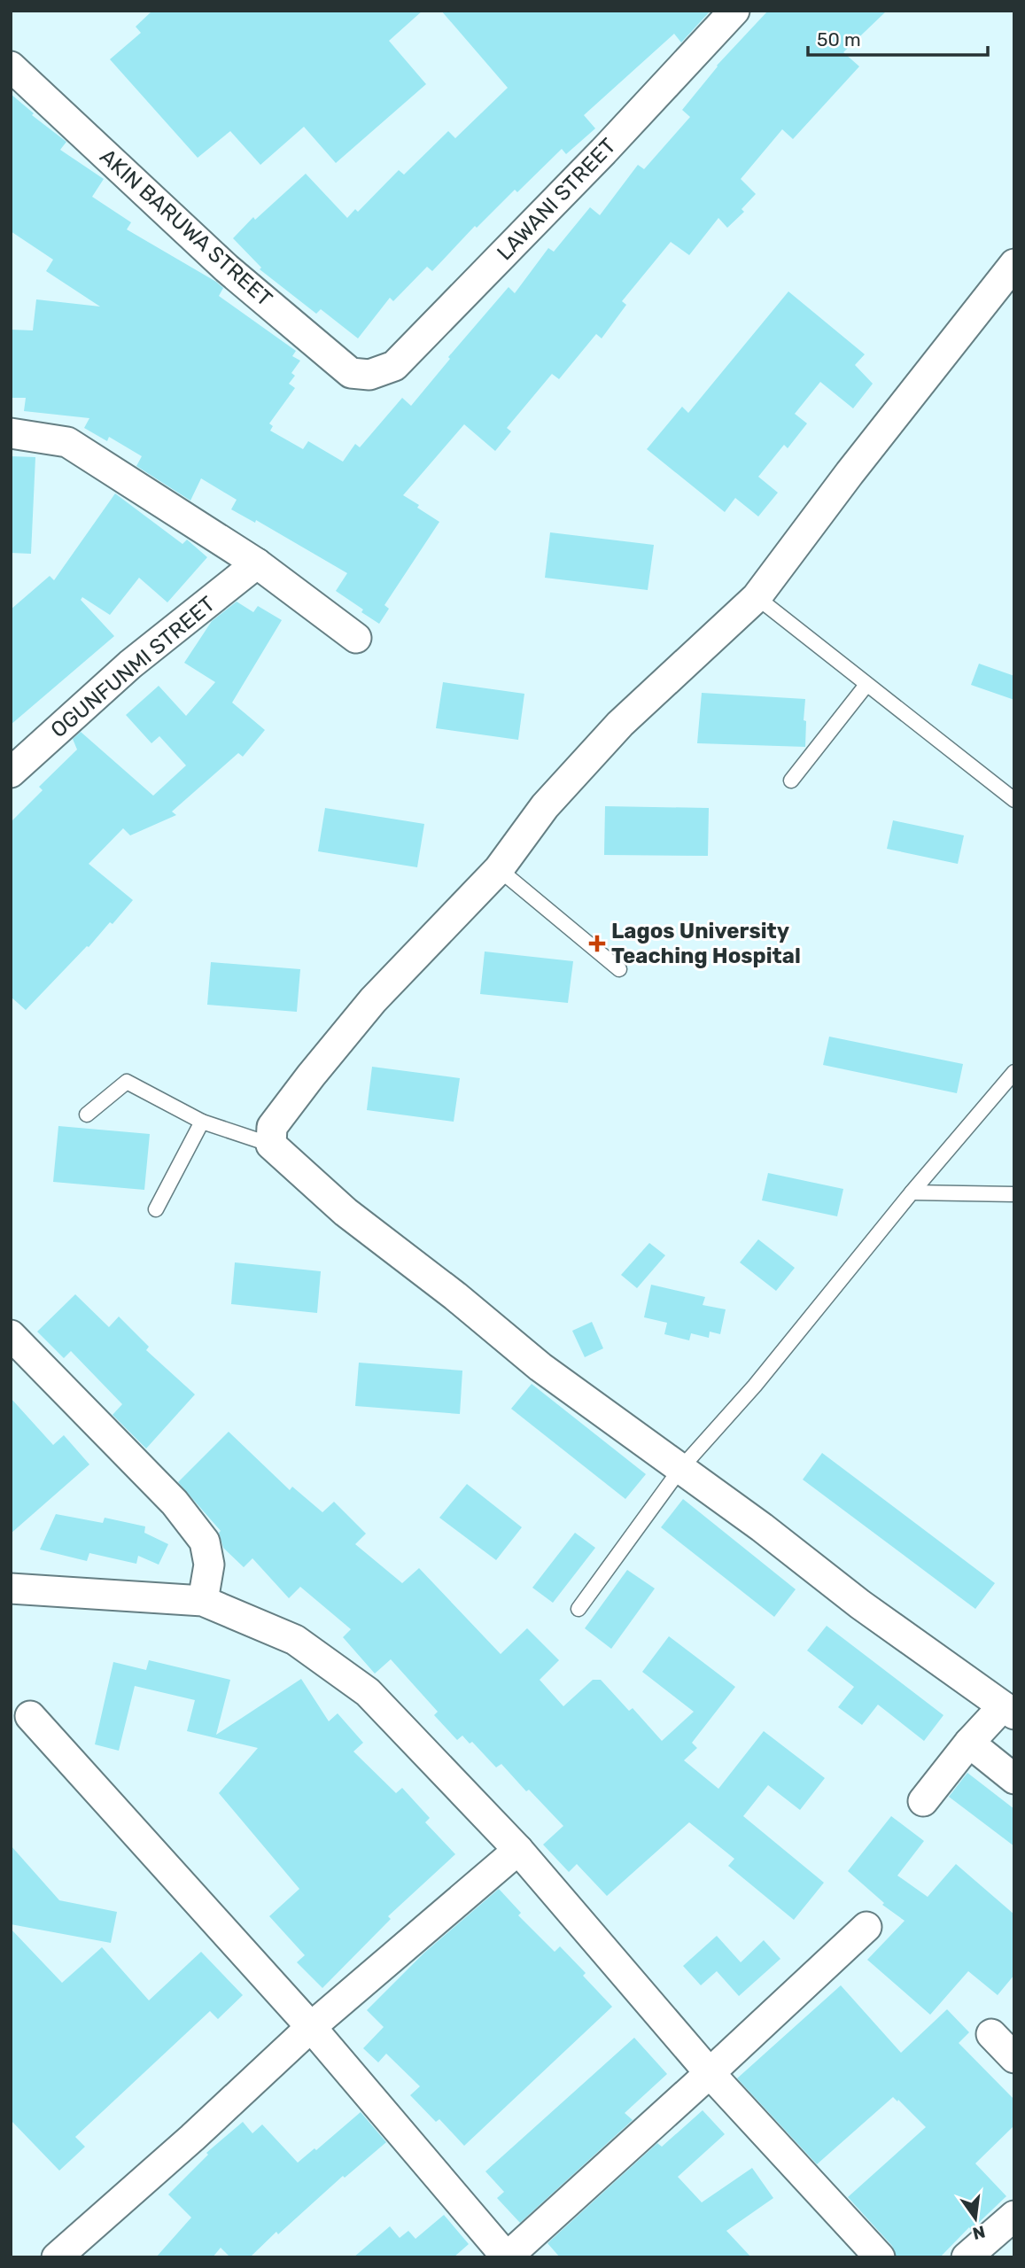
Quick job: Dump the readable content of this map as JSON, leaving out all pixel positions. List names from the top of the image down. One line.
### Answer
{"streets":{"street":["LAWANI STREET","AKIN BARUWA STREET","OGUNFUNMI STREET"]},"crossings":[["LAWANI STREET","AKIN BARUWA STREET"]],"places":{"health":["Lagos University Teaching Hospital"]},"scale_bar":"50 m","north":"bottom"}
